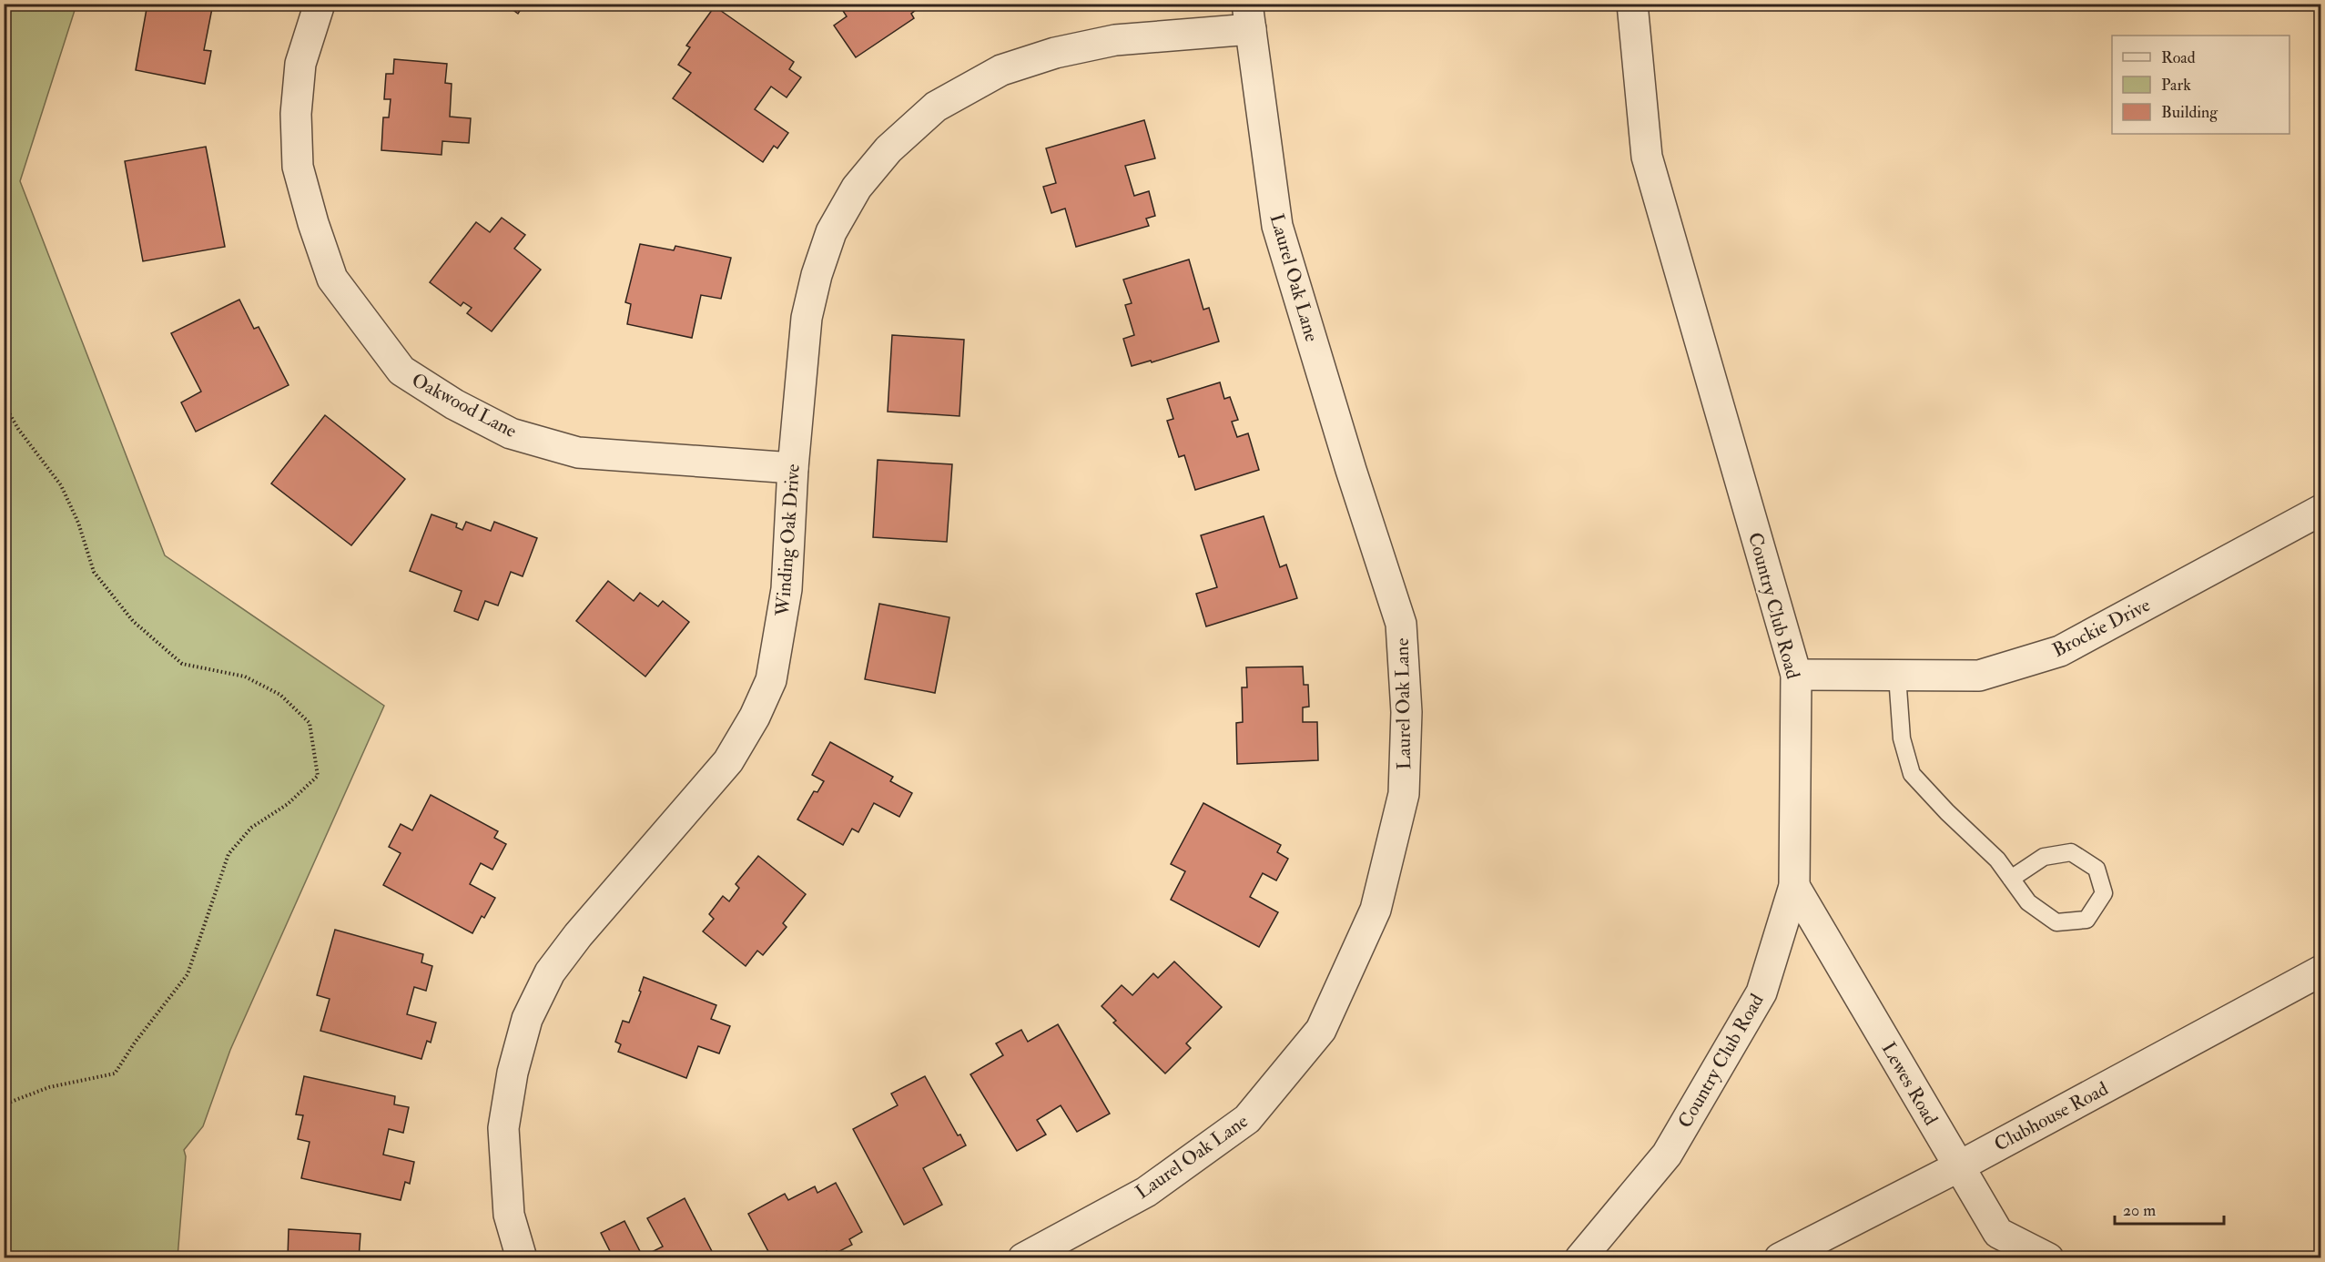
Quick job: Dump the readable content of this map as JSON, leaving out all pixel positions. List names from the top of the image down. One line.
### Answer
{"streets":{"street":["Laurel Oak Lane","Oakwood Lane","Winding Oak Drive","Country Club Road","Brockie Drive","Lewes Road","Clubhouse Road"]},"crossings":[["Laurel Oak Lane","Winding Oak Drive"],["Oakwood Lane","Winding Oak Drive"],["Country Club Road","Brockie Drive"],["Country Club Road","Lewes Road"],["Lewes Road","Clubhouse Road"]],"legend":["Road","Park","Building"],"scale_bar":"20 m"}
